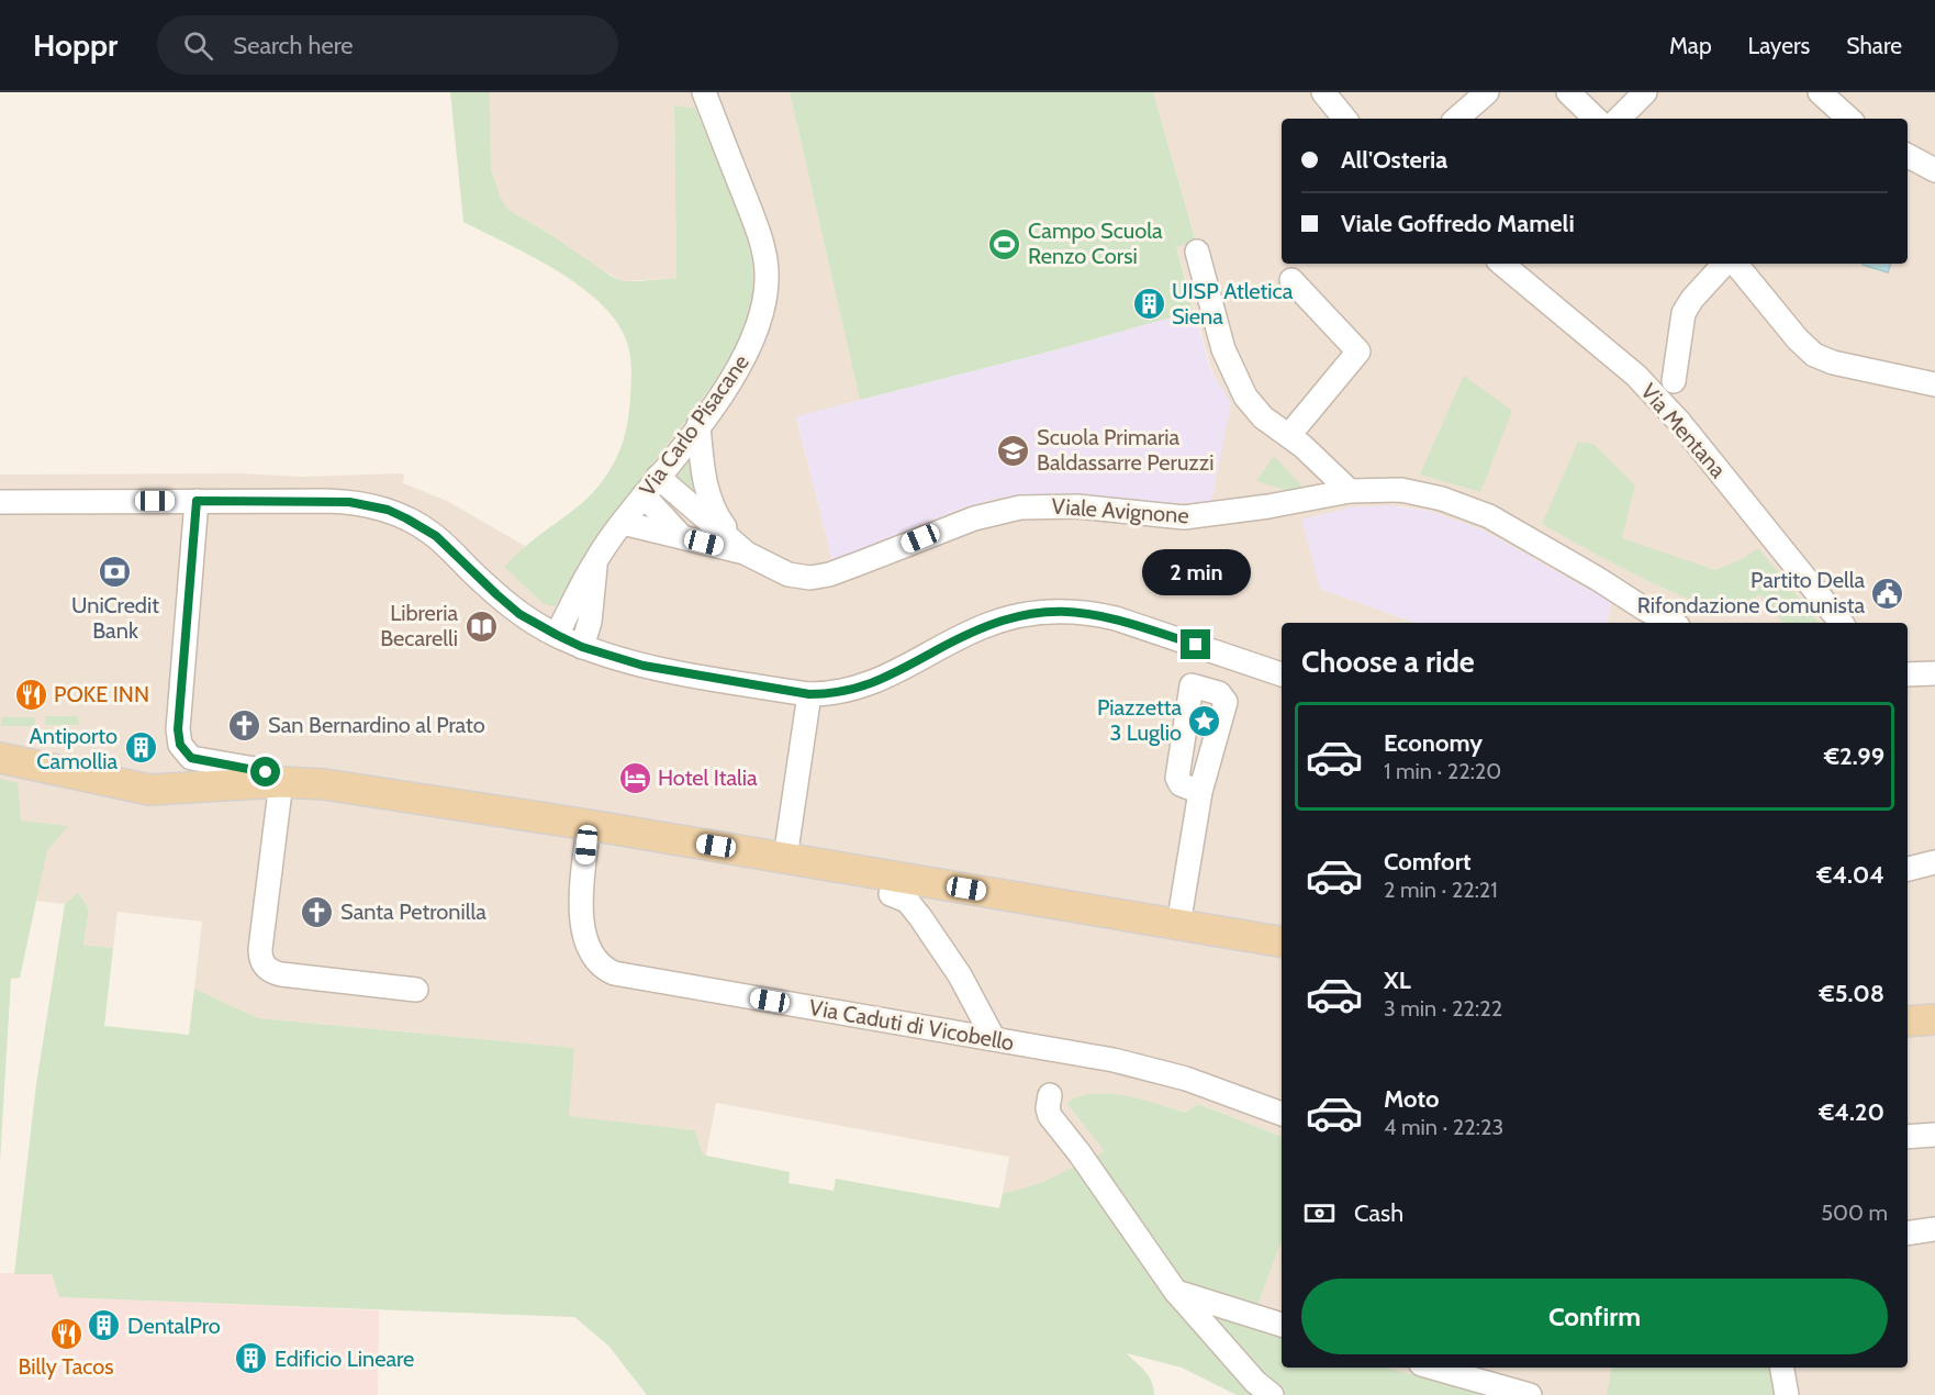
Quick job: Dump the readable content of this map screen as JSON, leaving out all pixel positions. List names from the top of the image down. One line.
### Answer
{"streets":{"street":["Via Carlo Pisacane","Via Mentana","Viale Avignone","Via Caduti di Vicobello"]},"crossings":[["Via Carlo Pisacane","Viale Avignone"]],"places":{"sports":["Campo Scuola Renzo Corsi"],"building":["UISP Atletica Siena","Antiporto Camollia","DentalPro","Edificio Lineare"],"school or university":["Scuola Primaria Baldassarre Peruzzi"],"bank":["UniCredit Bank"],"public building":["Partito Della Rifondazione Comunista"],"library":["Libreria Becarelli"],"restaurant":["POKE INN","Billy Tacos"],"place":["Piazzetta 3 Luglio"],"church":["San Bernardino al Prato","Santa Petronilla"],"hotel":["Hotel Italia"]},"page":{"header":"Hoppr","search":"Search here","nav":["Map","Layers","Share"],"banner":["All'Osteria","Viale Goffredo Mameli"],"bubble":"2 min","heading":"Choose a ride","list":[{"name":"Economy","note":"1 min · 22:20","value":"€2.99"},{"name":"Comfort","note":"2 min · 22:21","value":"€4.04"},{"name":"XL","note":"3 min · 22:22","value":"€5.08"},{"name":"Moto","note":"4 min · 22:23","value":"€4.20"}],"pay":["Cash","500 m"],"buttons":"Confirm"}}
